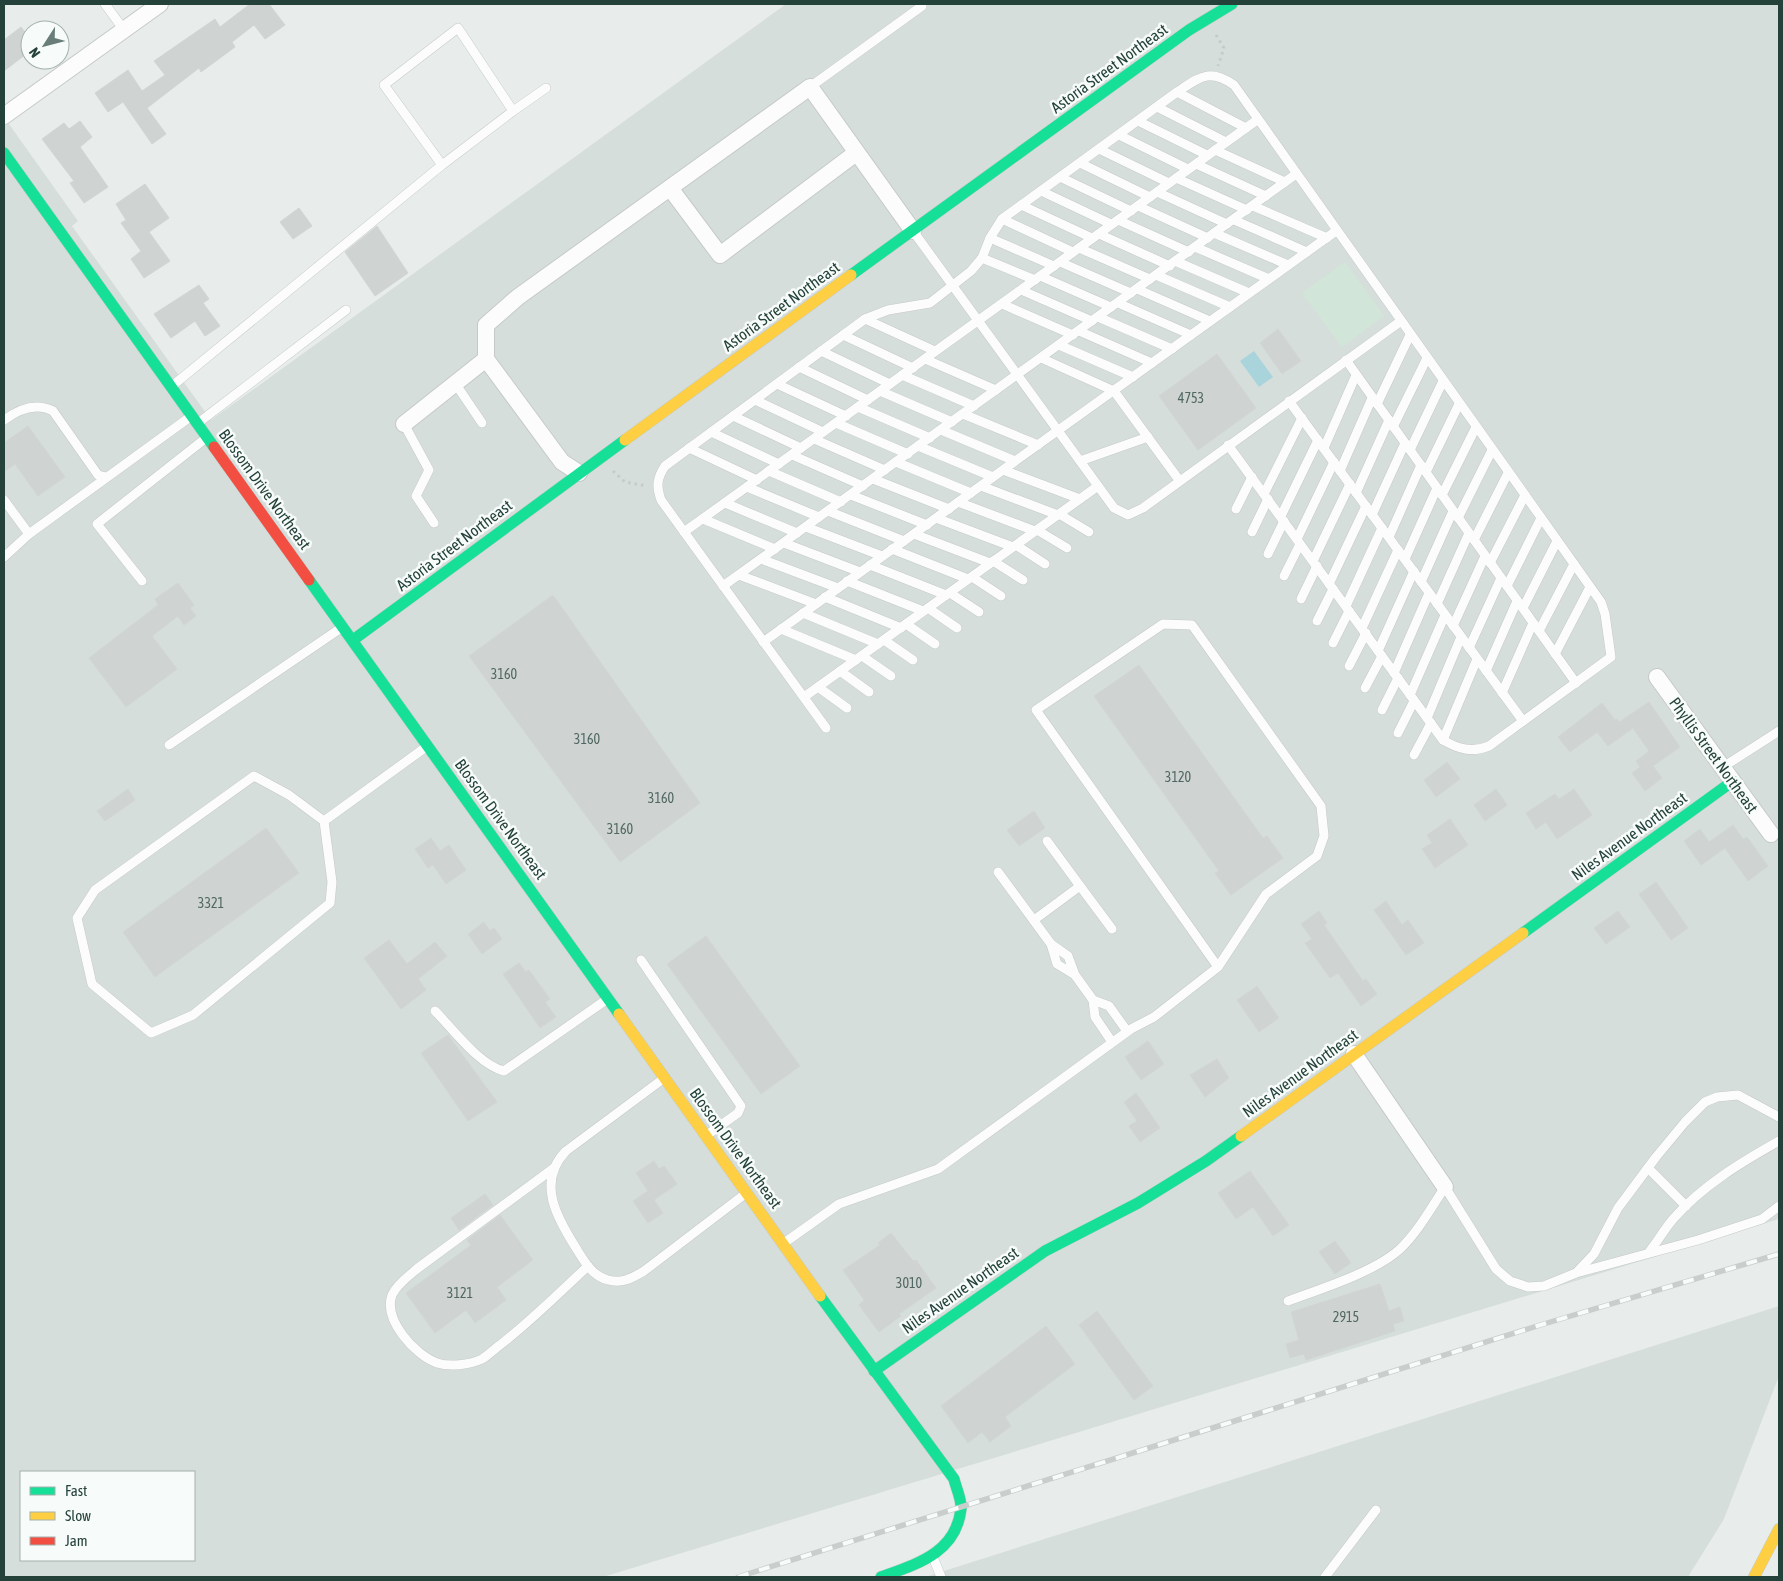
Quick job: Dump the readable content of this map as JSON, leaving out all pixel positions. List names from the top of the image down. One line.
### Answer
{"streets":{"main road":["Astoria Street Northeast","Blossom Drive Northeast","Niles Avenue Northeast"],"street":["Phyllis Street Northeast"]},"crossings":[["Astoria Street Northeast","Blossom Drive Northeast"],["Blossom Drive Northeast","Niles Avenue Northeast"],["Phyllis Street Northeast","Niles Avenue Northeast"]],"house_numbers":["4753","3160","3160","3120","3160","3160","3321","3010","3121","2915"],"legend":["Fast","Slow","Jam"],"north":"bottom left"}
